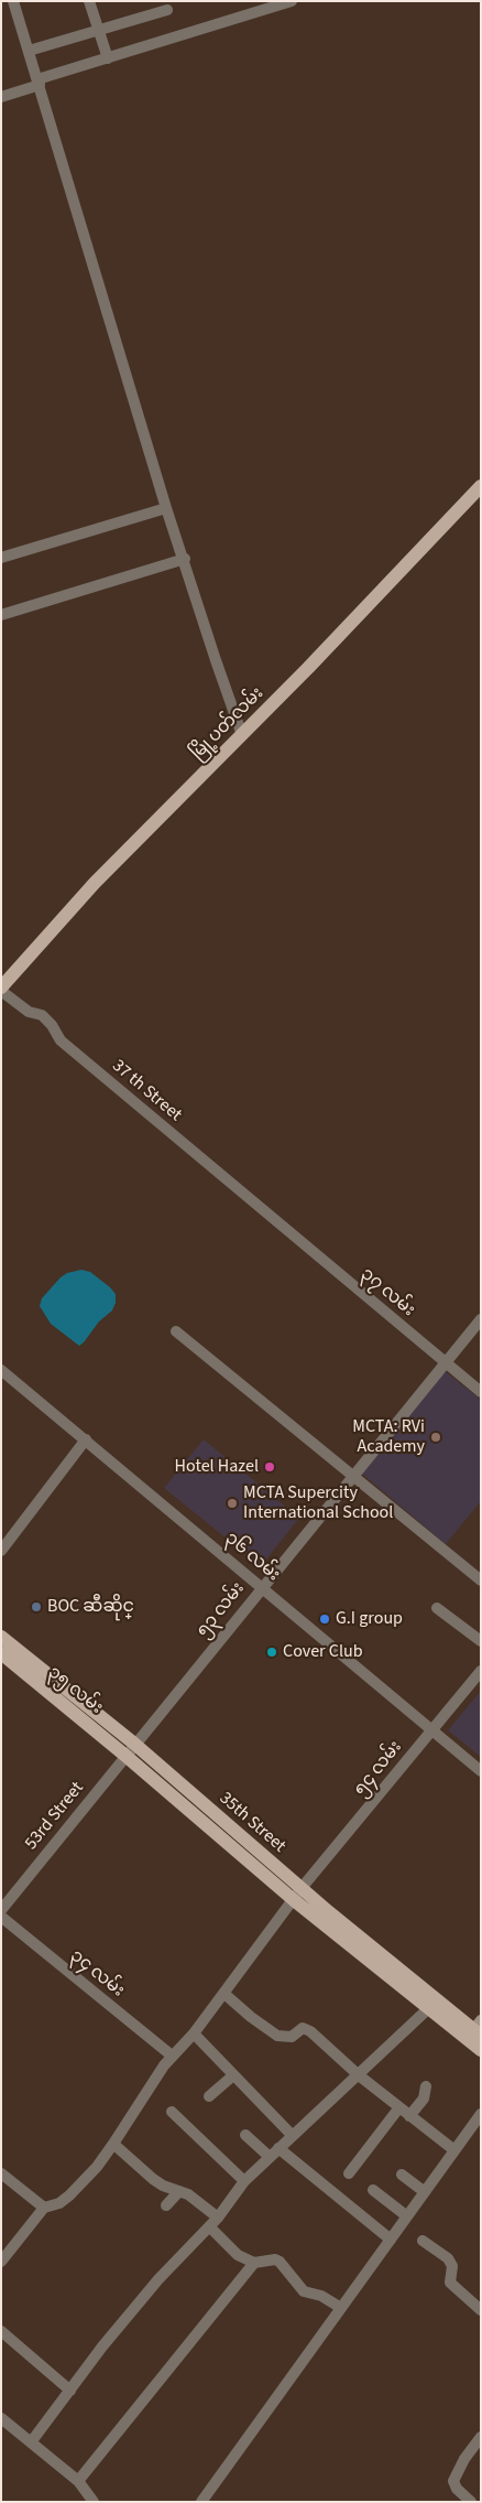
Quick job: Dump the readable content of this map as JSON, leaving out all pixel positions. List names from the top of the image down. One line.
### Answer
{"streets":{"main road":["မြို့ပတ်လမ်း","၃၅ လမ်း","35th Street"],"street":["37 th Street","၃၇ လမ်း","၃၆ လမ်း","၅၃ လမ်း","၅၄ လမ်း","53rd Street","၃၄ လမ်း"]},"crossings":[["မြို့ပတ်လမ်း","37 th Street"],["37 th Street","၃၇ လမ်း"],["၃၇ လမ်း","၅၃ လမ်း"],["၃၆ လမ်း","၅၃ လမ်း"],["၃၆ လမ်း","၅၄ လမ်း"],["၅၃ လမ်း","၃၅ လမ်း"],["၅၃ လမ်း","53rd Street"],["၅၃ လမ်း","35th Street"],["၃၅ လမ်း","53rd Street"],["၃၅ လမ်း","35th Street"],["၅၄ လမ်း","35th Street"],["၅၄ လမ်း","၃၄ လမ်း"],["53rd Street","35th Street"]],"places":["MCTA: RVi Academy","Hotel Hazel","MCTA Supercity International School","BOC ဆီဆိုင္","G.I group","Cover Club"]}
